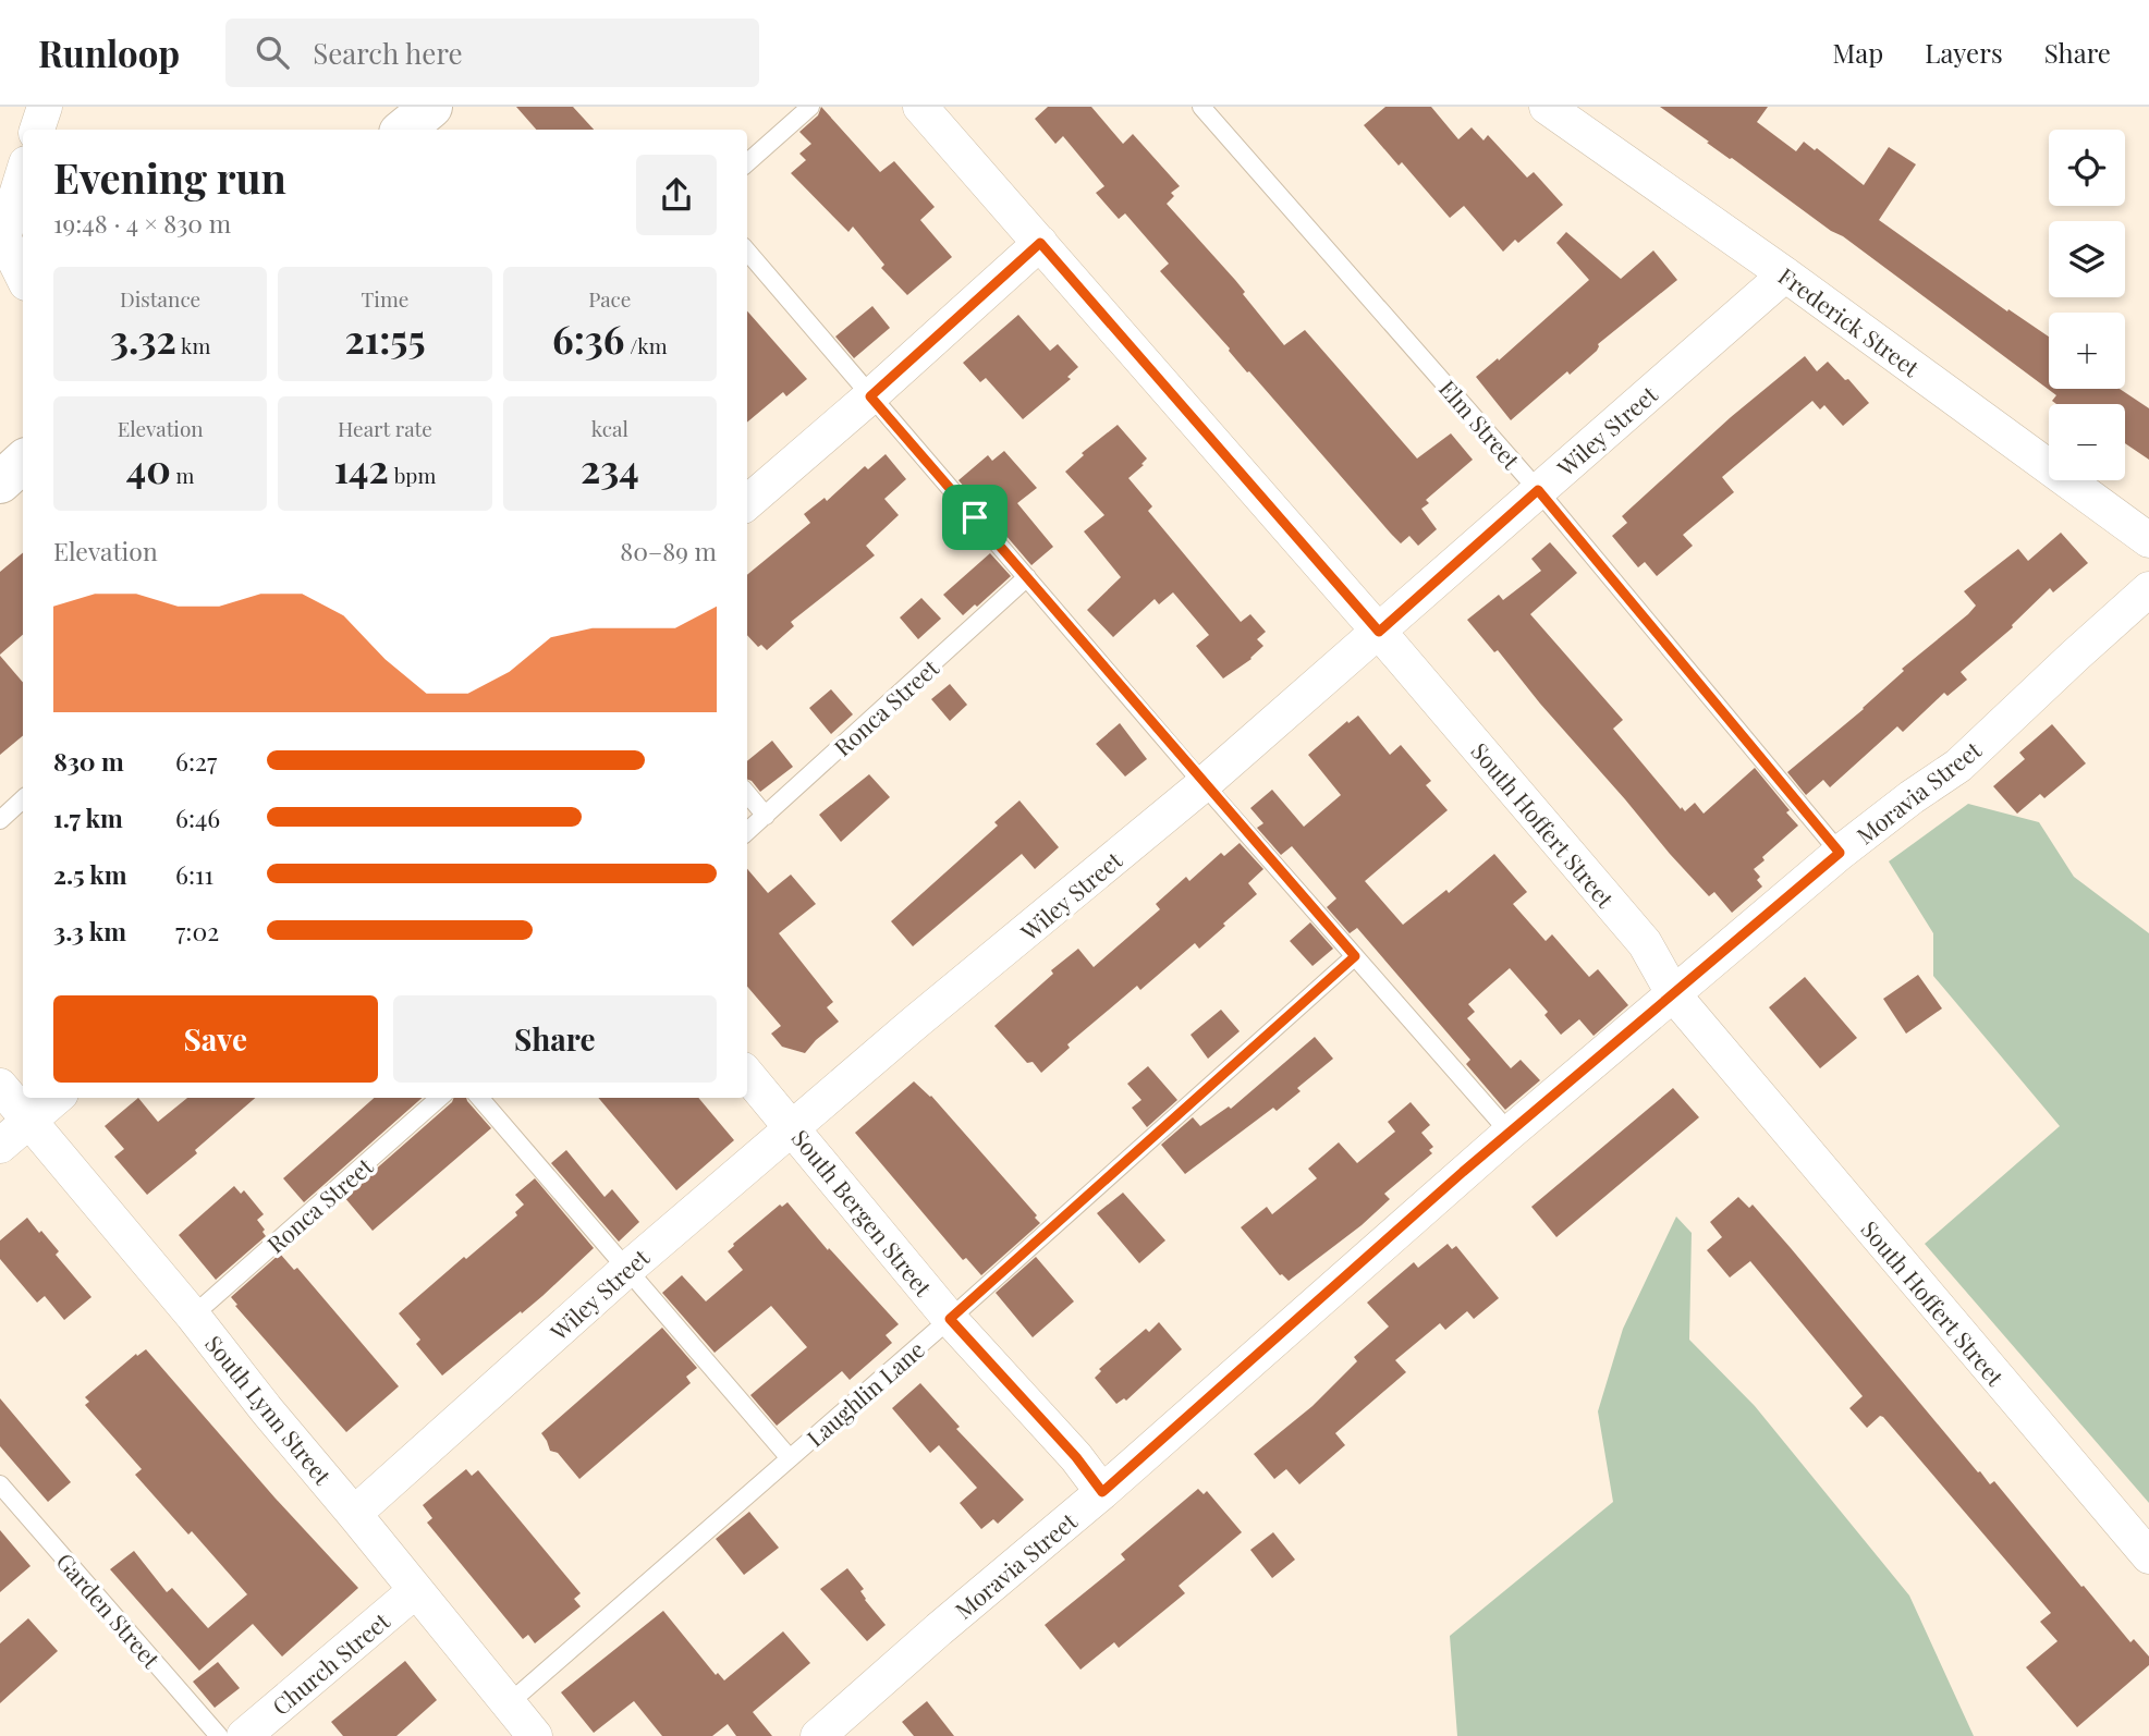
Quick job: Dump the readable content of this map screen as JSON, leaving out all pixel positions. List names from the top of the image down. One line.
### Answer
{"streets":{"street":["Frederick Street","Wiley Street","Moravia Street","South Hoffert Street","South Bergen Street","South Lynn Street","Church Street"],"lane":["Elm Street","Ronca Street","Laughlin Lane","Garden Street"]},"crossings":[["Frederick Street","Wiley Street"],["Elm Street","Wiley Street"],["Elm Street","Moravia Street"],["Wiley Street","South Hoffert Street"],["Wiley Street","South Bergen Street"],["Wiley Street","South Lynn Street"],["Ronca Street","South Lynn Street"],["Moravia Street","South Hoffert Street"],["Moravia Street","South Bergen Street"],["South Bergen Street","Laughlin Lane"],["Laughlin Lane","South Lynn Street"],["South Lynn Street","Church Street"]],"page":{"header":"Runloop","search":"Search here","nav":["Map","Layers","Share"],"map_buttons":["+","−"],"heading":["Evening run","19:48 · 4 × 830 m"],"stats":[["Distance","3.32 km"],["Time","21:55"],["Pace","6:36 /km"],["Elevation","40 m"],["Heart rate","142 bpm"],["kcal","234"]],"chart":["Elevation","80–89 m"],"list":[{"name":"830 m","note":"6:27"},{"name":"1.7 km","note":"6:46"},{"name":"2.5 km","note":"6:11"},{"name":"3.3 km","note":"7:02"}],"buttons":["Save","Share"]}}
